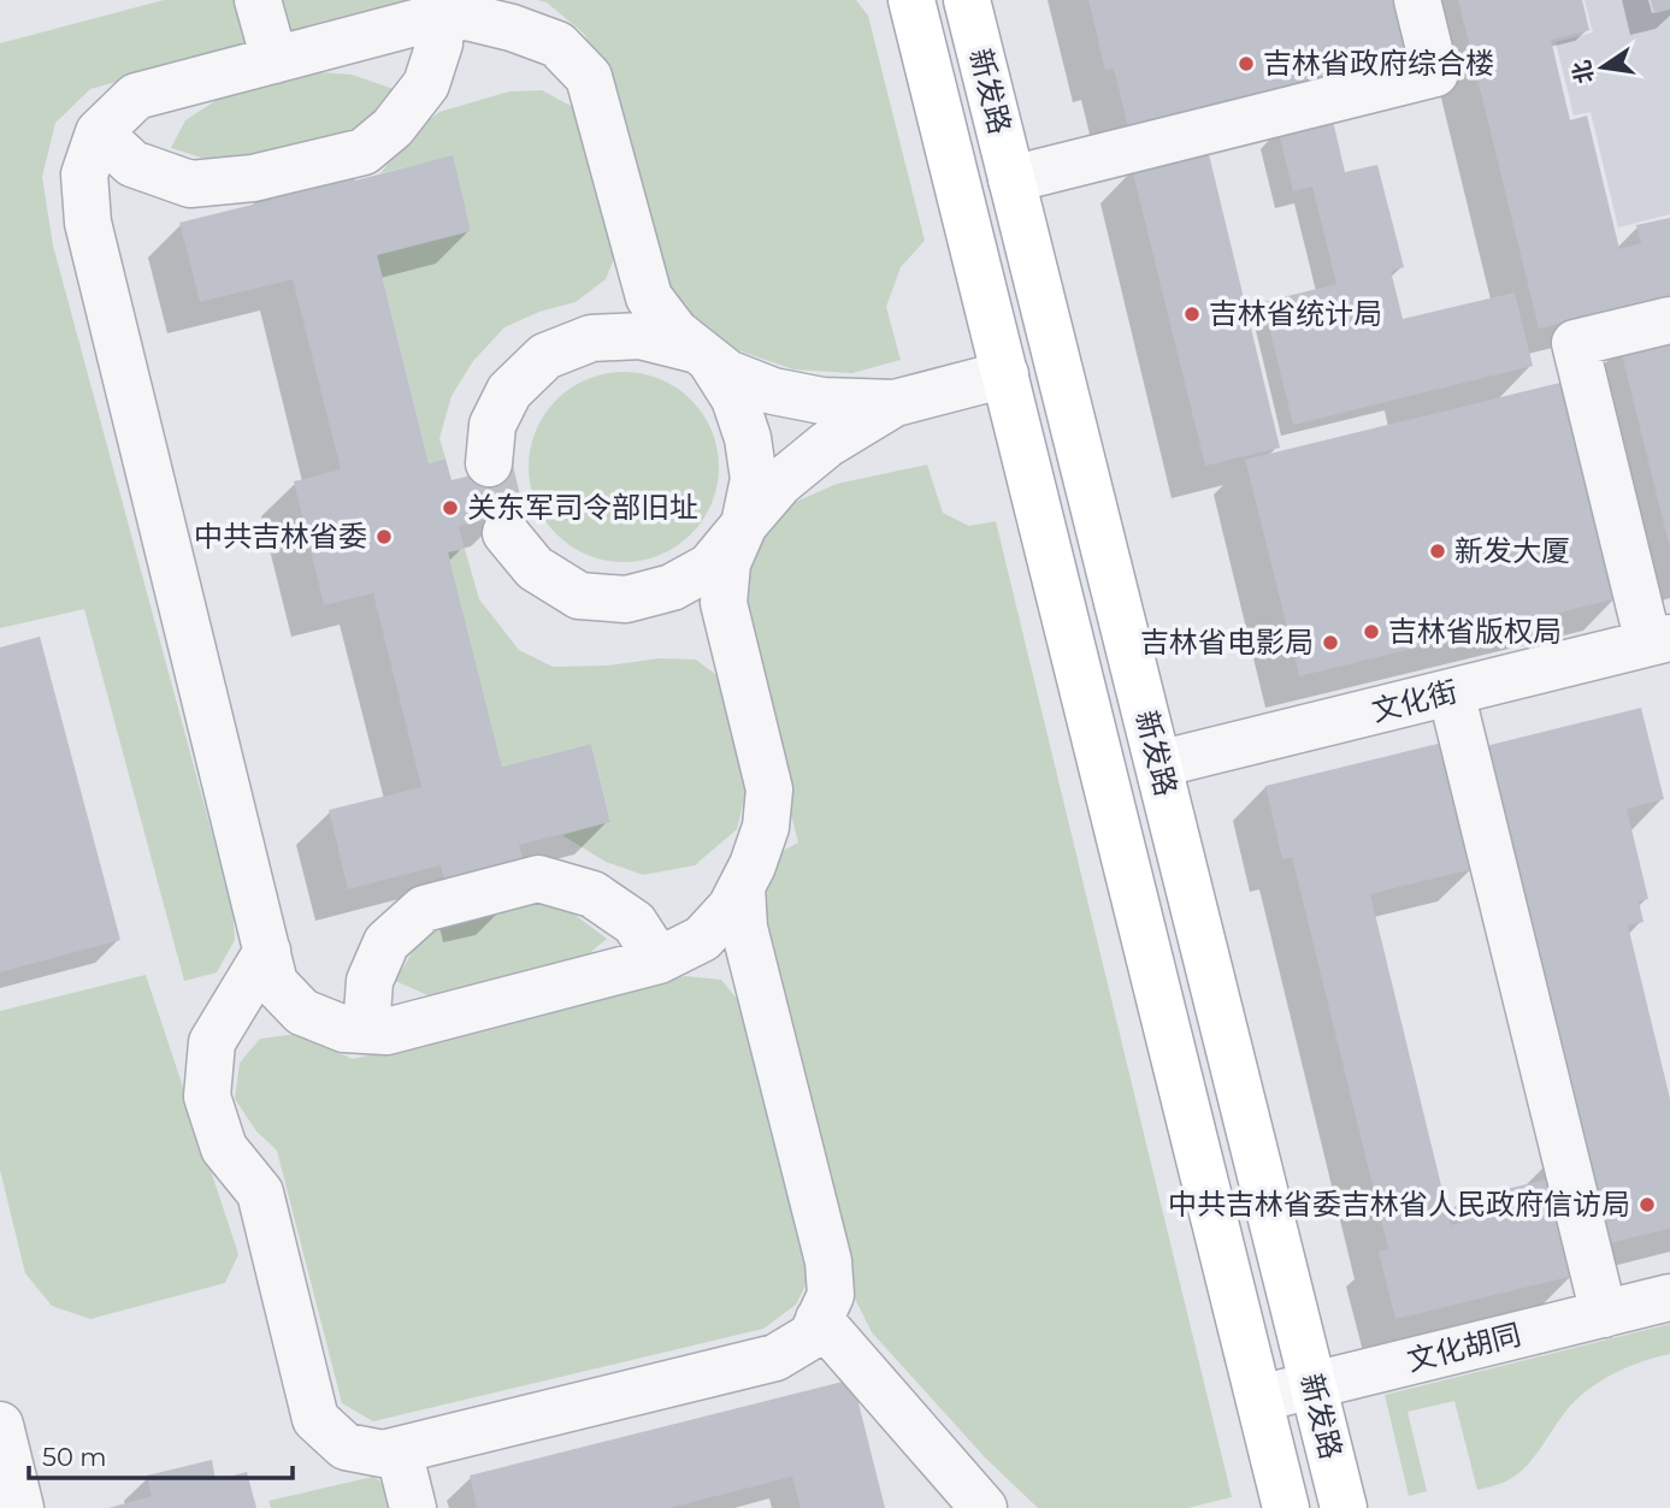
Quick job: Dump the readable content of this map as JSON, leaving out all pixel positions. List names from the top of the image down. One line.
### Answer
{"streets":{"main road":["新发路"],"street":["文化街","文化胡同"]},"crossings":[["新发路","文化街"],["新发路","文化胡同"]],"places":["吉林省政府综合楼","吉林省统计局","关东军司令部旧址","中共吉林省委","新发大厦","吉林省版权局","吉林省电影局","中共吉林省委吉林省人民政府信访局"],"scale_bar":"50 m","north":"left"}
